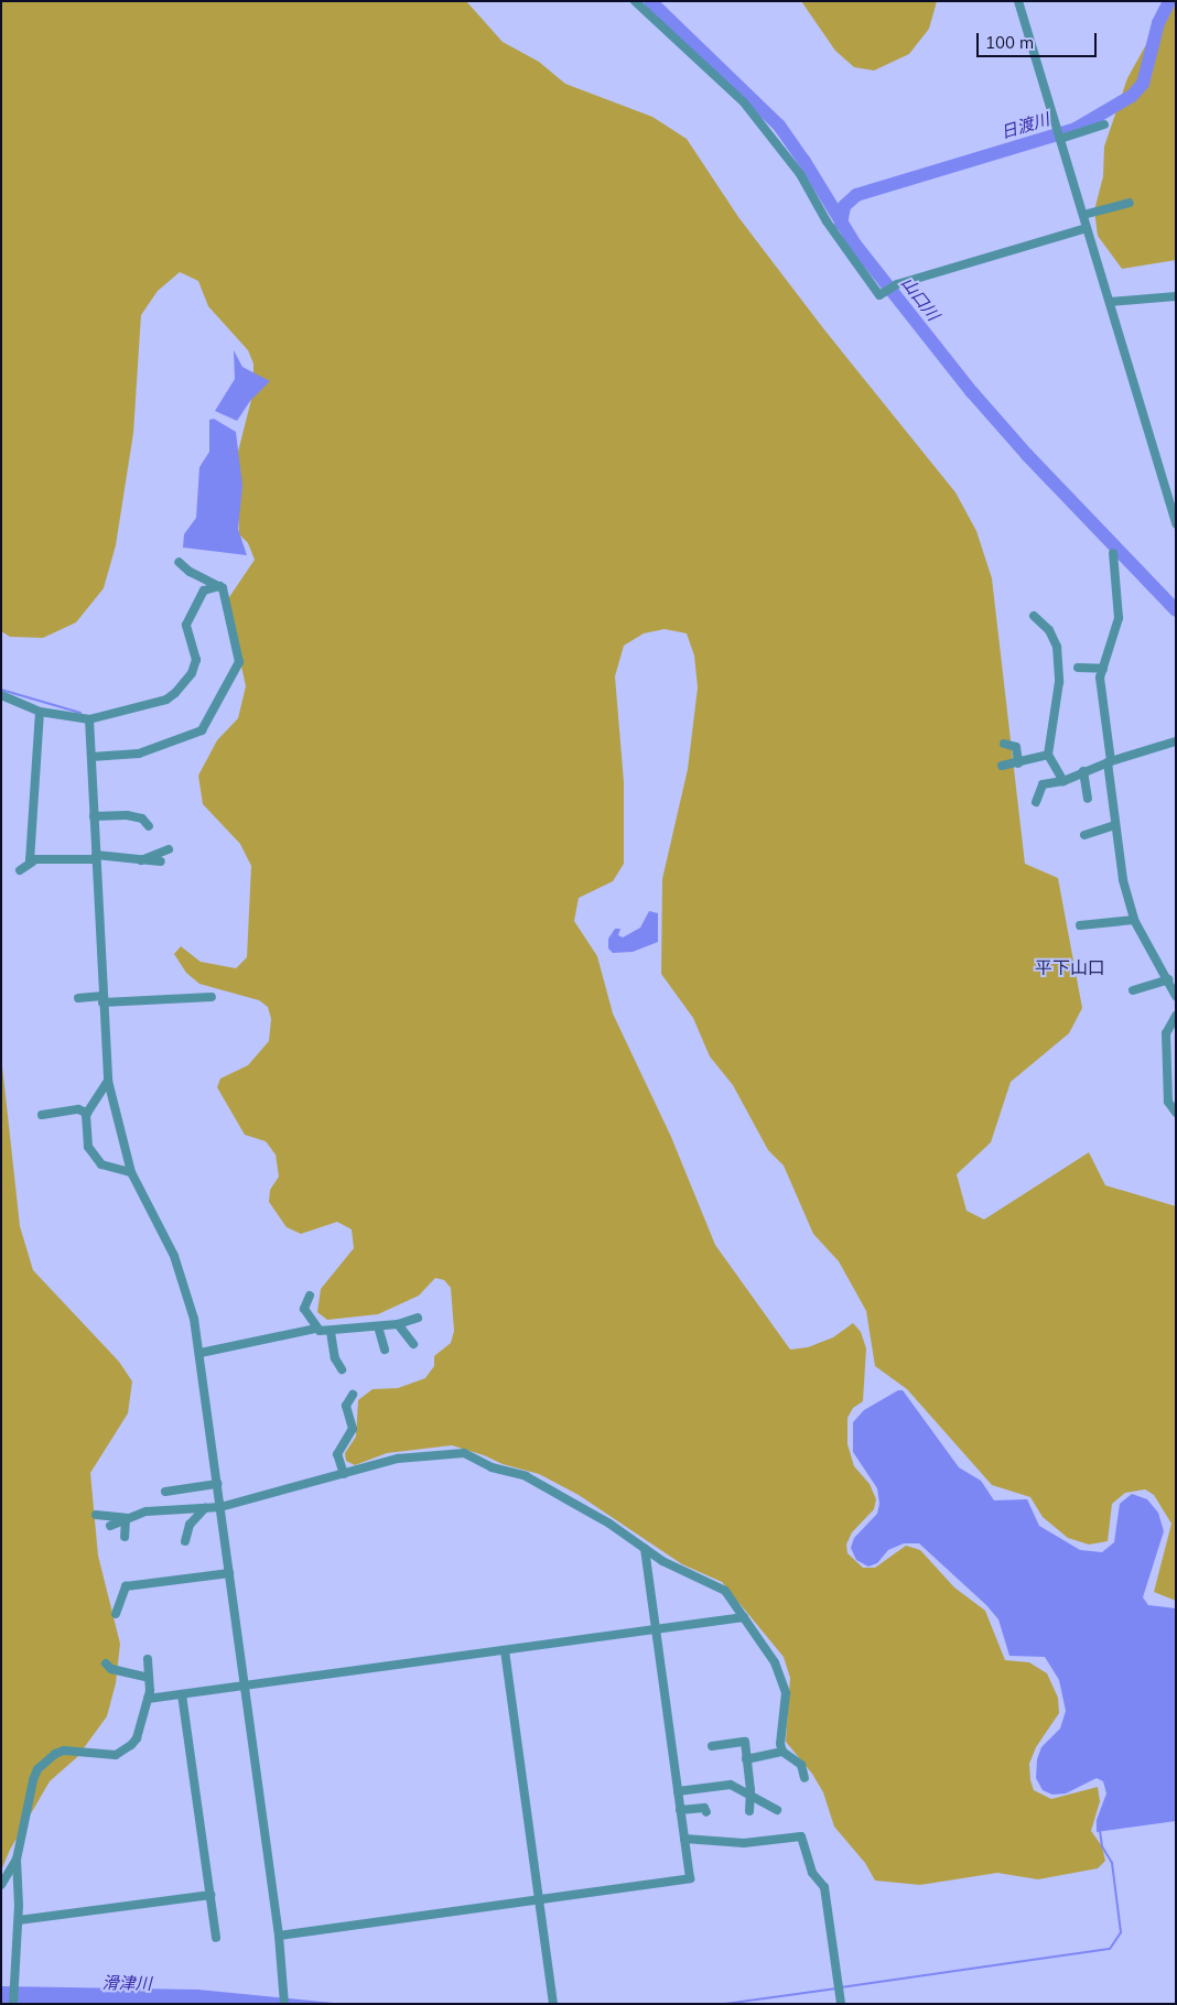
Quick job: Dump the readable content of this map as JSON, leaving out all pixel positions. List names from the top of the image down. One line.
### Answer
{"districts":["平下山口"],"water":["日渡川","山口川","滑津川"],"scale_bar":"100 m"}
